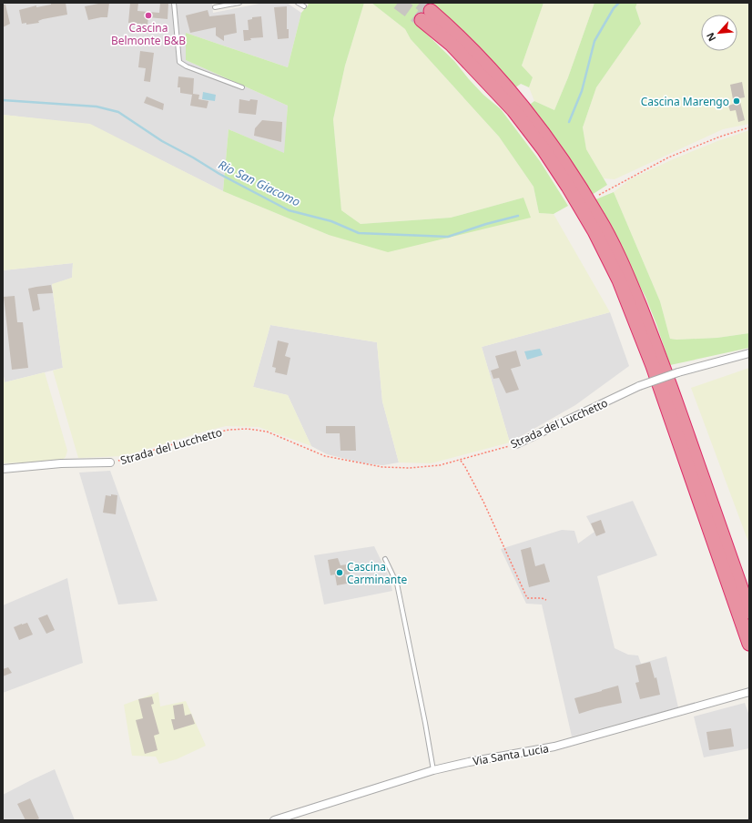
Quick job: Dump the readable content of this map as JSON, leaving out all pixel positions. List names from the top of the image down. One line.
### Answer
{"streets":{"street":["Strada del Lucchetto","Via Santa Lucia"]},"water":["Rio San Giacomo"],"places":["Cascina Belmonte B&B","Cascina Marengo","Cascina Carminante"],"north":"bottom left"}
